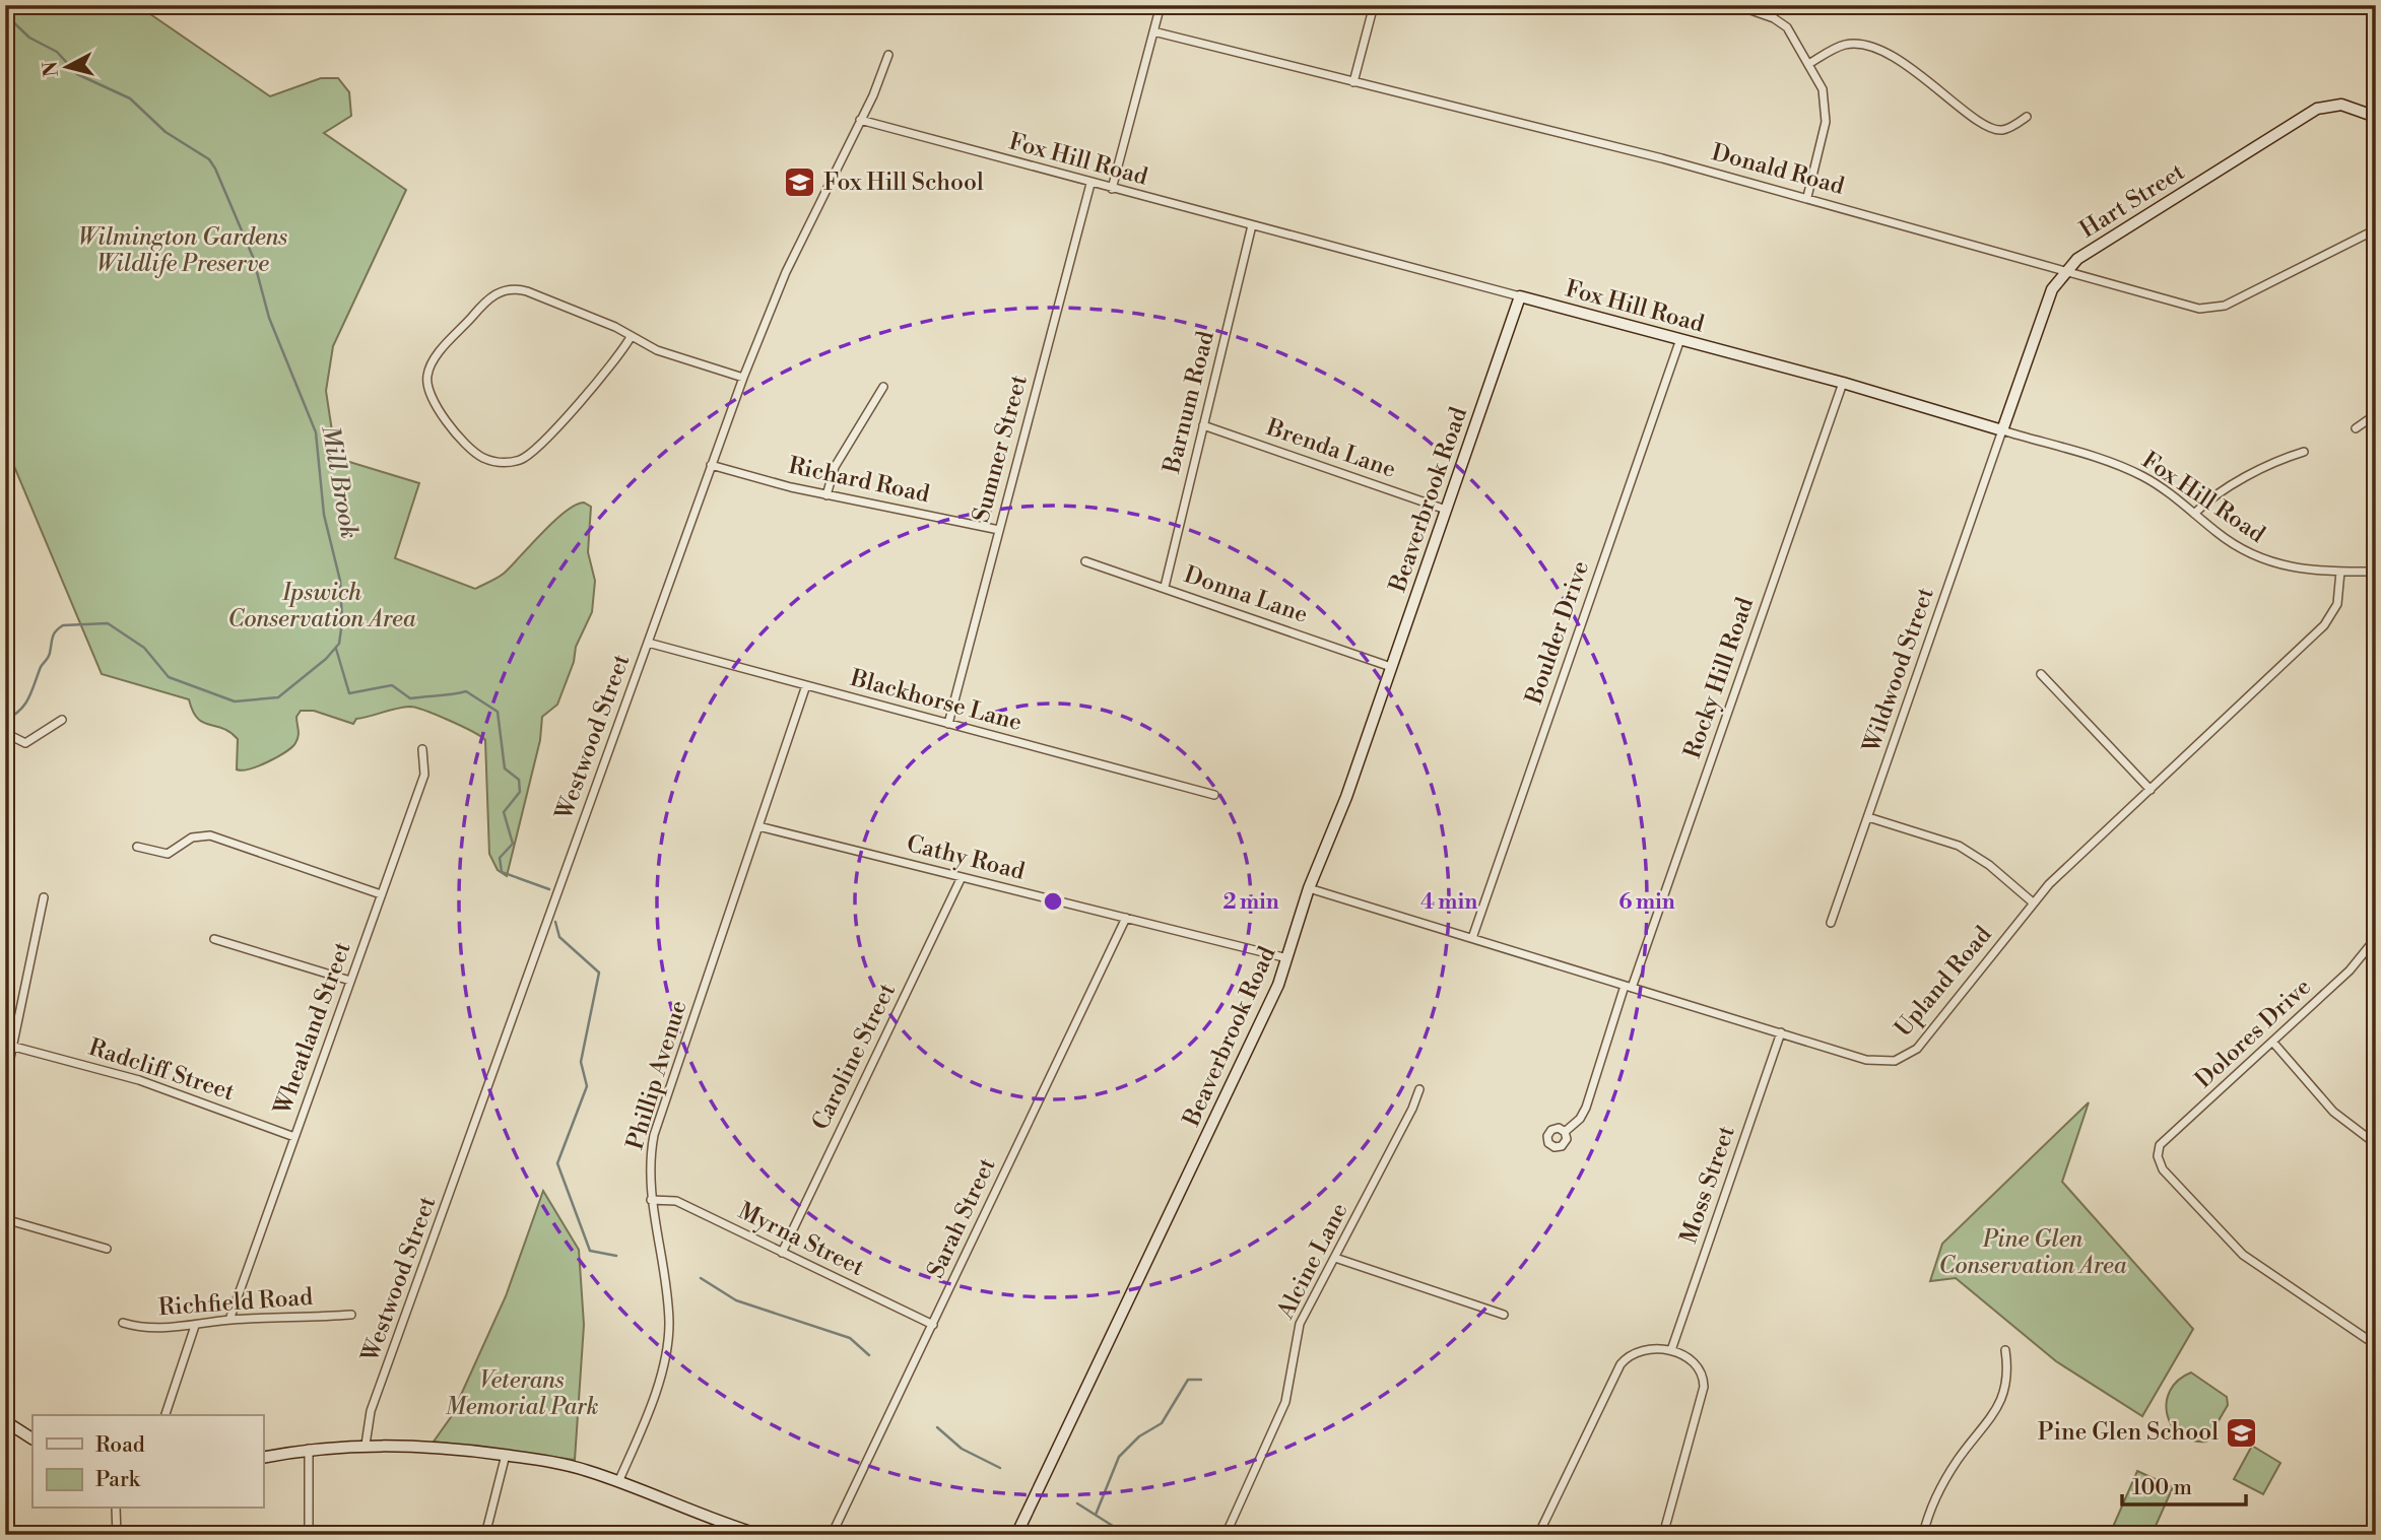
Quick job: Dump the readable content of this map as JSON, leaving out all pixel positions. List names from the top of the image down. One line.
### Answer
{"streets":{"street":["Fox Hill Road","Donald Road","Hart Street","Barnum Road","Sumner Street","Brenda Lane","Richard Road","Beaverbrook Road","Donna Lane","Boulder Drive","Wildwood Street","Rocky Hill Road","Blackhorse Lane","Westwood Street","Cathy Road","Upland Road","Wheatland Street","Dolores Drive","Caroline Street","Radcliff Street","Phillip Avenue","Moss Street","Sarah Street","Myrna Street","Alcine Lane","Richfield Road"]},"crossings":[["Fox Hill Road","Hart Street"],["Fox Hill Road","Barnum Road"],["Fox Hill Road","Sumner Street"],["Fox Hill Road","Beaverbrook Road"],["Fox Hill Road","Boulder Drive"],["Fox Hill Road","Wildwood Street"],["Fox Hill Road","Rocky Hill Road"],["Fox Hill Road","Westwood Street"],["Fox Hill Road","Upland Road"],["Donald Road","Hart Street"],["Hart Street","Wildwood Street"],["Barnum Road","Brenda Lane"],["Barnum Road","Donna Lane"],["Sumner Street","Richard Road"],["Sumner Street","Blackhorse Lane"],["Brenda Lane","Beaverbrook Road"],["Richard Road","Westwood Street"],["Beaverbrook Road","Donna Lane"],["Beaverbrook Road","Cathy Road"],["Beaverbrook Road","Upland Road"],["Boulder Drive","Upland Road"],["Rocky Hill Road","Upland Road"],["Blackhorse Lane","Westwood Street"],["Blackhorse Lane","Phillip Avenue"],["Cathy Road","Caroline Street"],["Cathy Road","Phillip Avenue"],["Cathy Road","Sarah Street"],["Upland Road","Moss Street"],["Wheatland Street","Radcliff Street"],["Wheatland Street","Richfield Road"],["Caroline Street","Myrna Street"],["Phillip Avenue","Myrna Street"],["Sarah Street","Myrna Street"]],"water":["Mill Brook"],"parks":["Wilmington Gardens Wildlife Preserve","Ipswich Conservation Area","Pine Glen Conservation Area","Veterans Memorial Park"],"places":{"school or university":["Fox Hill School","Pine Glen School"]},"legend":["Road","Park"],"scale_bar":"100 m","north":"left","rings":["2 min","4 min","6 min"]}
